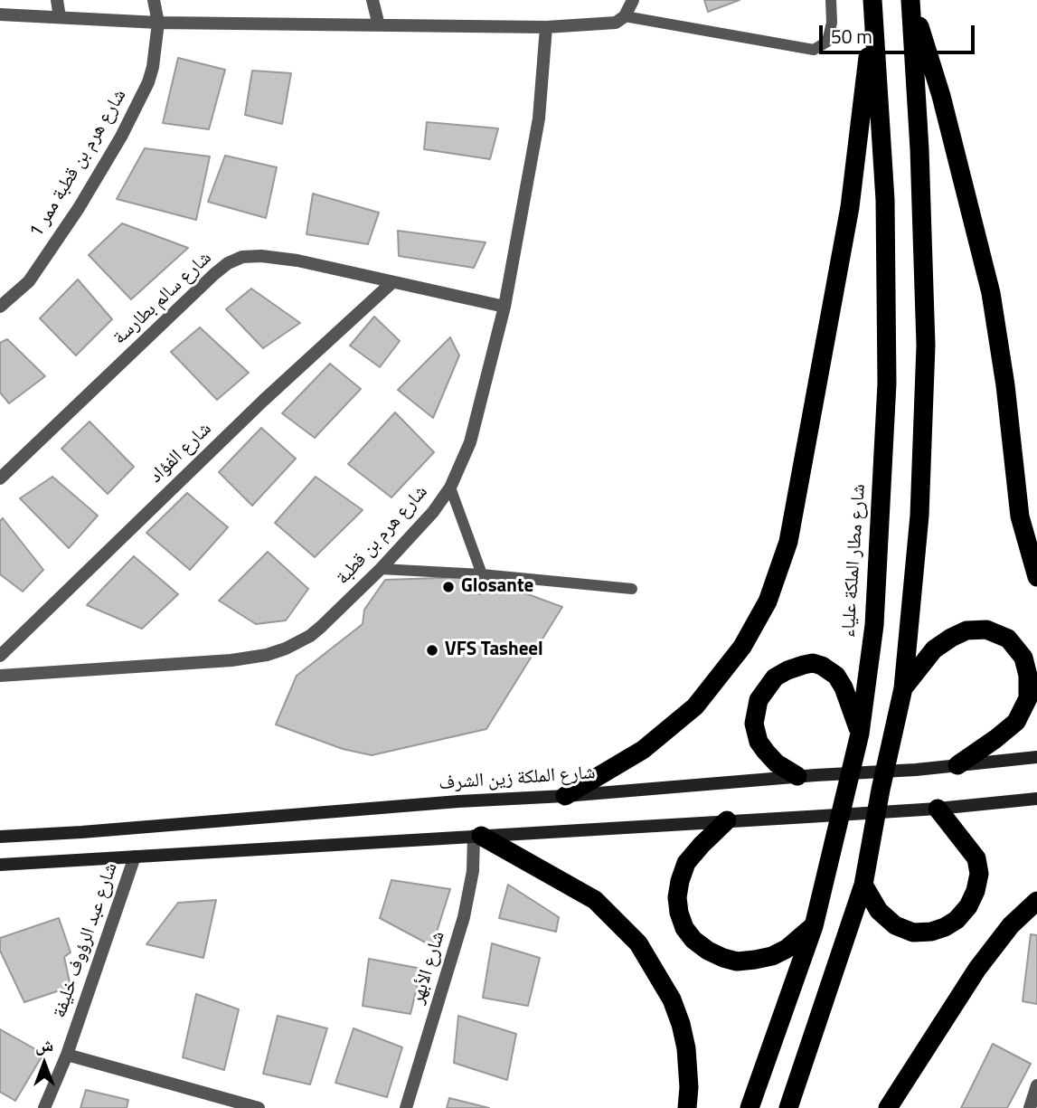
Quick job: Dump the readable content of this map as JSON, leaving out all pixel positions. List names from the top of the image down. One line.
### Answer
{"streets":{"highway":["شارع مطار الملكة علياء"],"main road":["شارع الملكة زين الشرف"],"street":["شارع هرم بن قطبة ممر 1","شارع سالم بطارسة","شارع الفؤاد","شارع هرم بن قطبة","شارع عبد الرؤوف خليفة","شارع الأبهر"]},"crossings":[["شارع سالم بطارسة","شارع الفؤاد"],["شارع سالم بطارسة","شارع هرم بن قطبة"]],"places":["Glosante","VFS Tasheel"],"scale_bar":"50 m","north":"top"}
